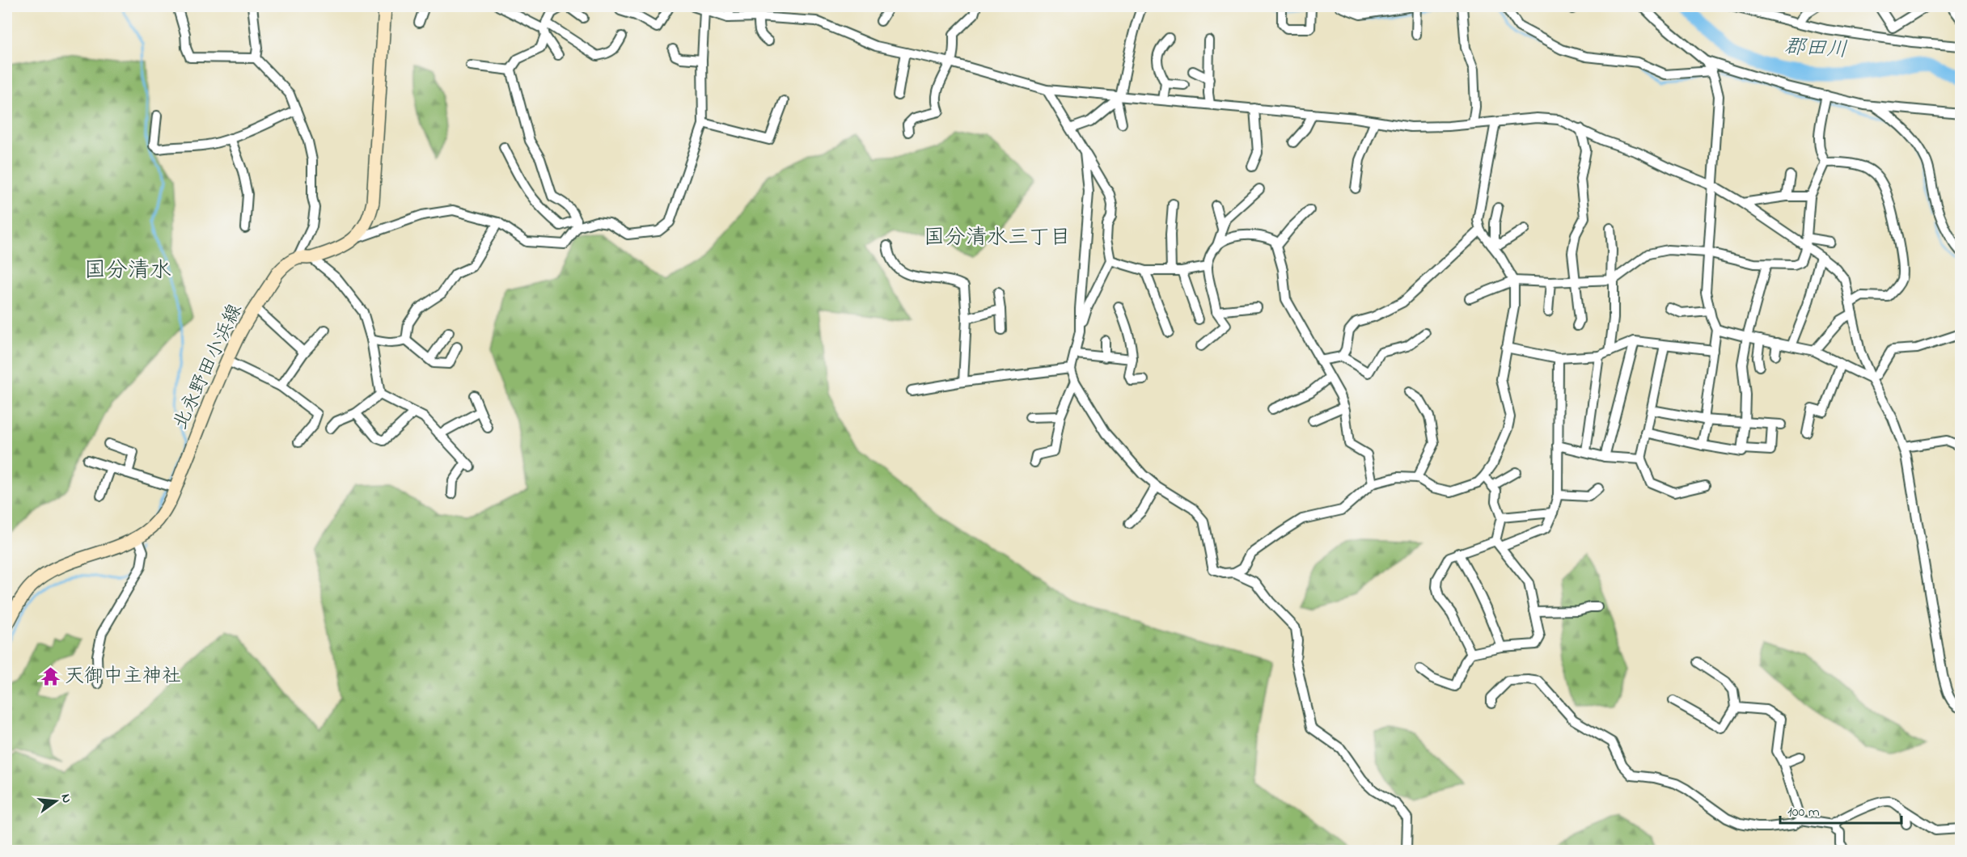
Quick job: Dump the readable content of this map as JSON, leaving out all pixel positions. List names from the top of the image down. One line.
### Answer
{"streets":{"main road":["北永野田小浜線"]},"districts":["国分清水三丁目","国分清水"],"water":["郡田川"],"places":{"temple":["天御中主神社"]},"scale_bar":"100 m","north":"right"}
